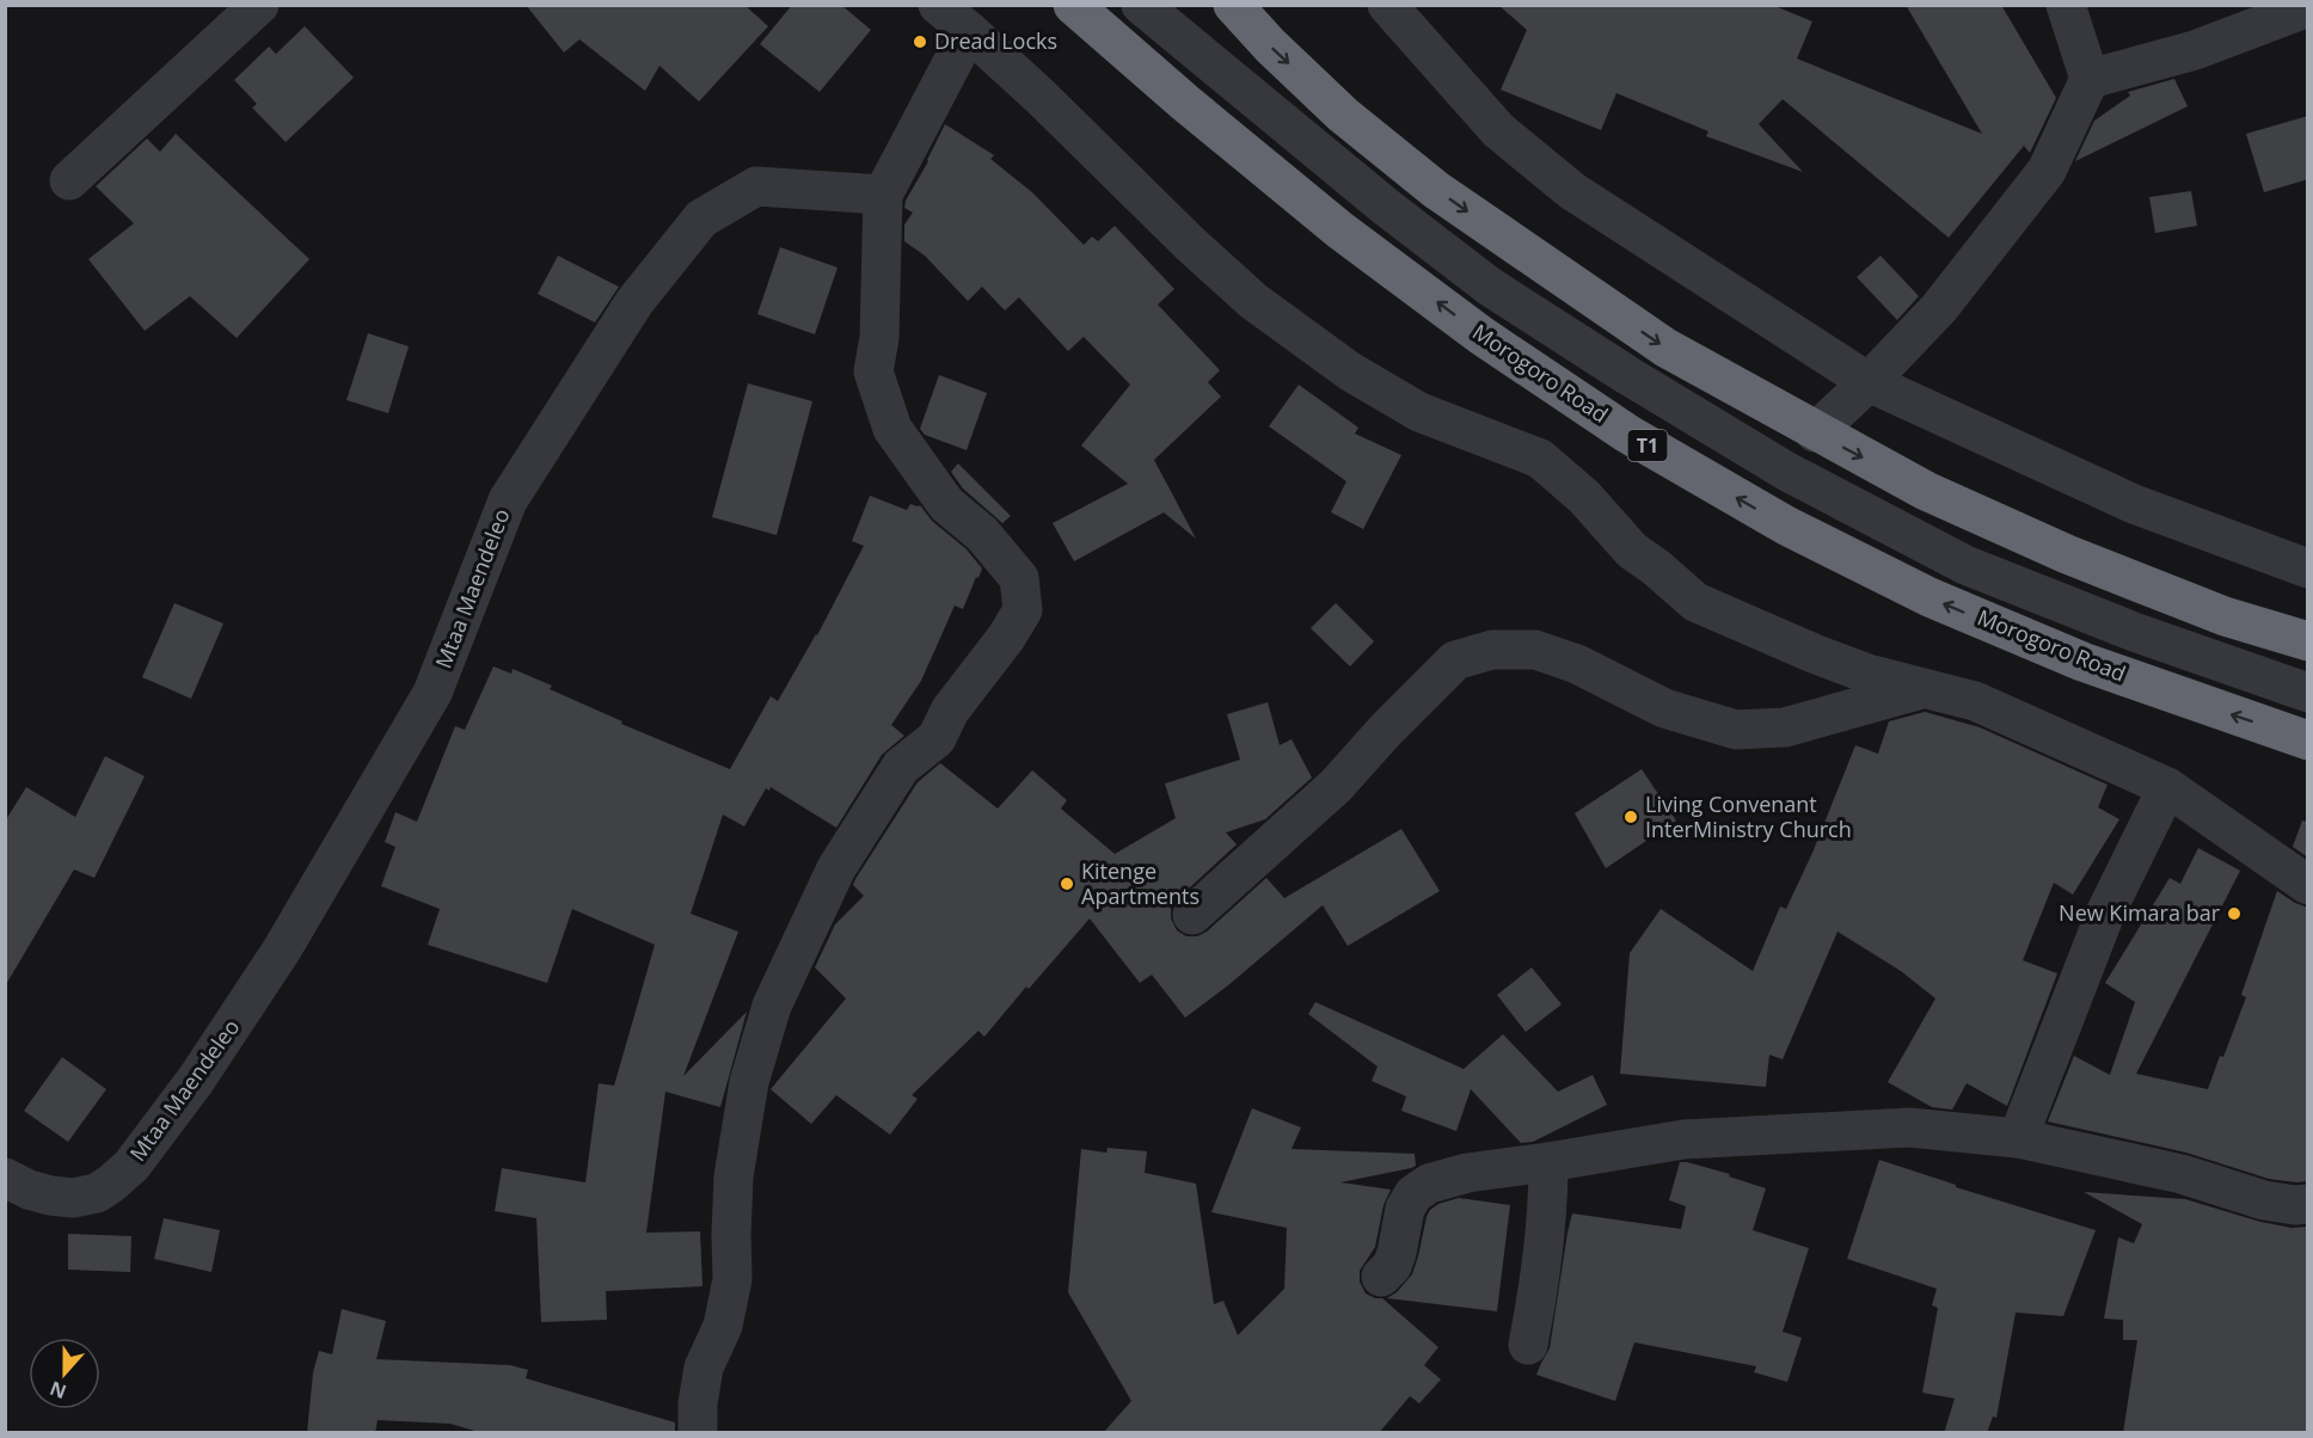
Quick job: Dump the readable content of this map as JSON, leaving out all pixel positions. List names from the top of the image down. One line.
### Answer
{"streets":{"highway":["Morogoro Road","T1"],"street":["Mtaa Maendeleo"]},"places":["Dread Locks","Living Convenant InterMinistry Church","Kitenge Apartments","New Kimara bar"],"north":"bottom"}
